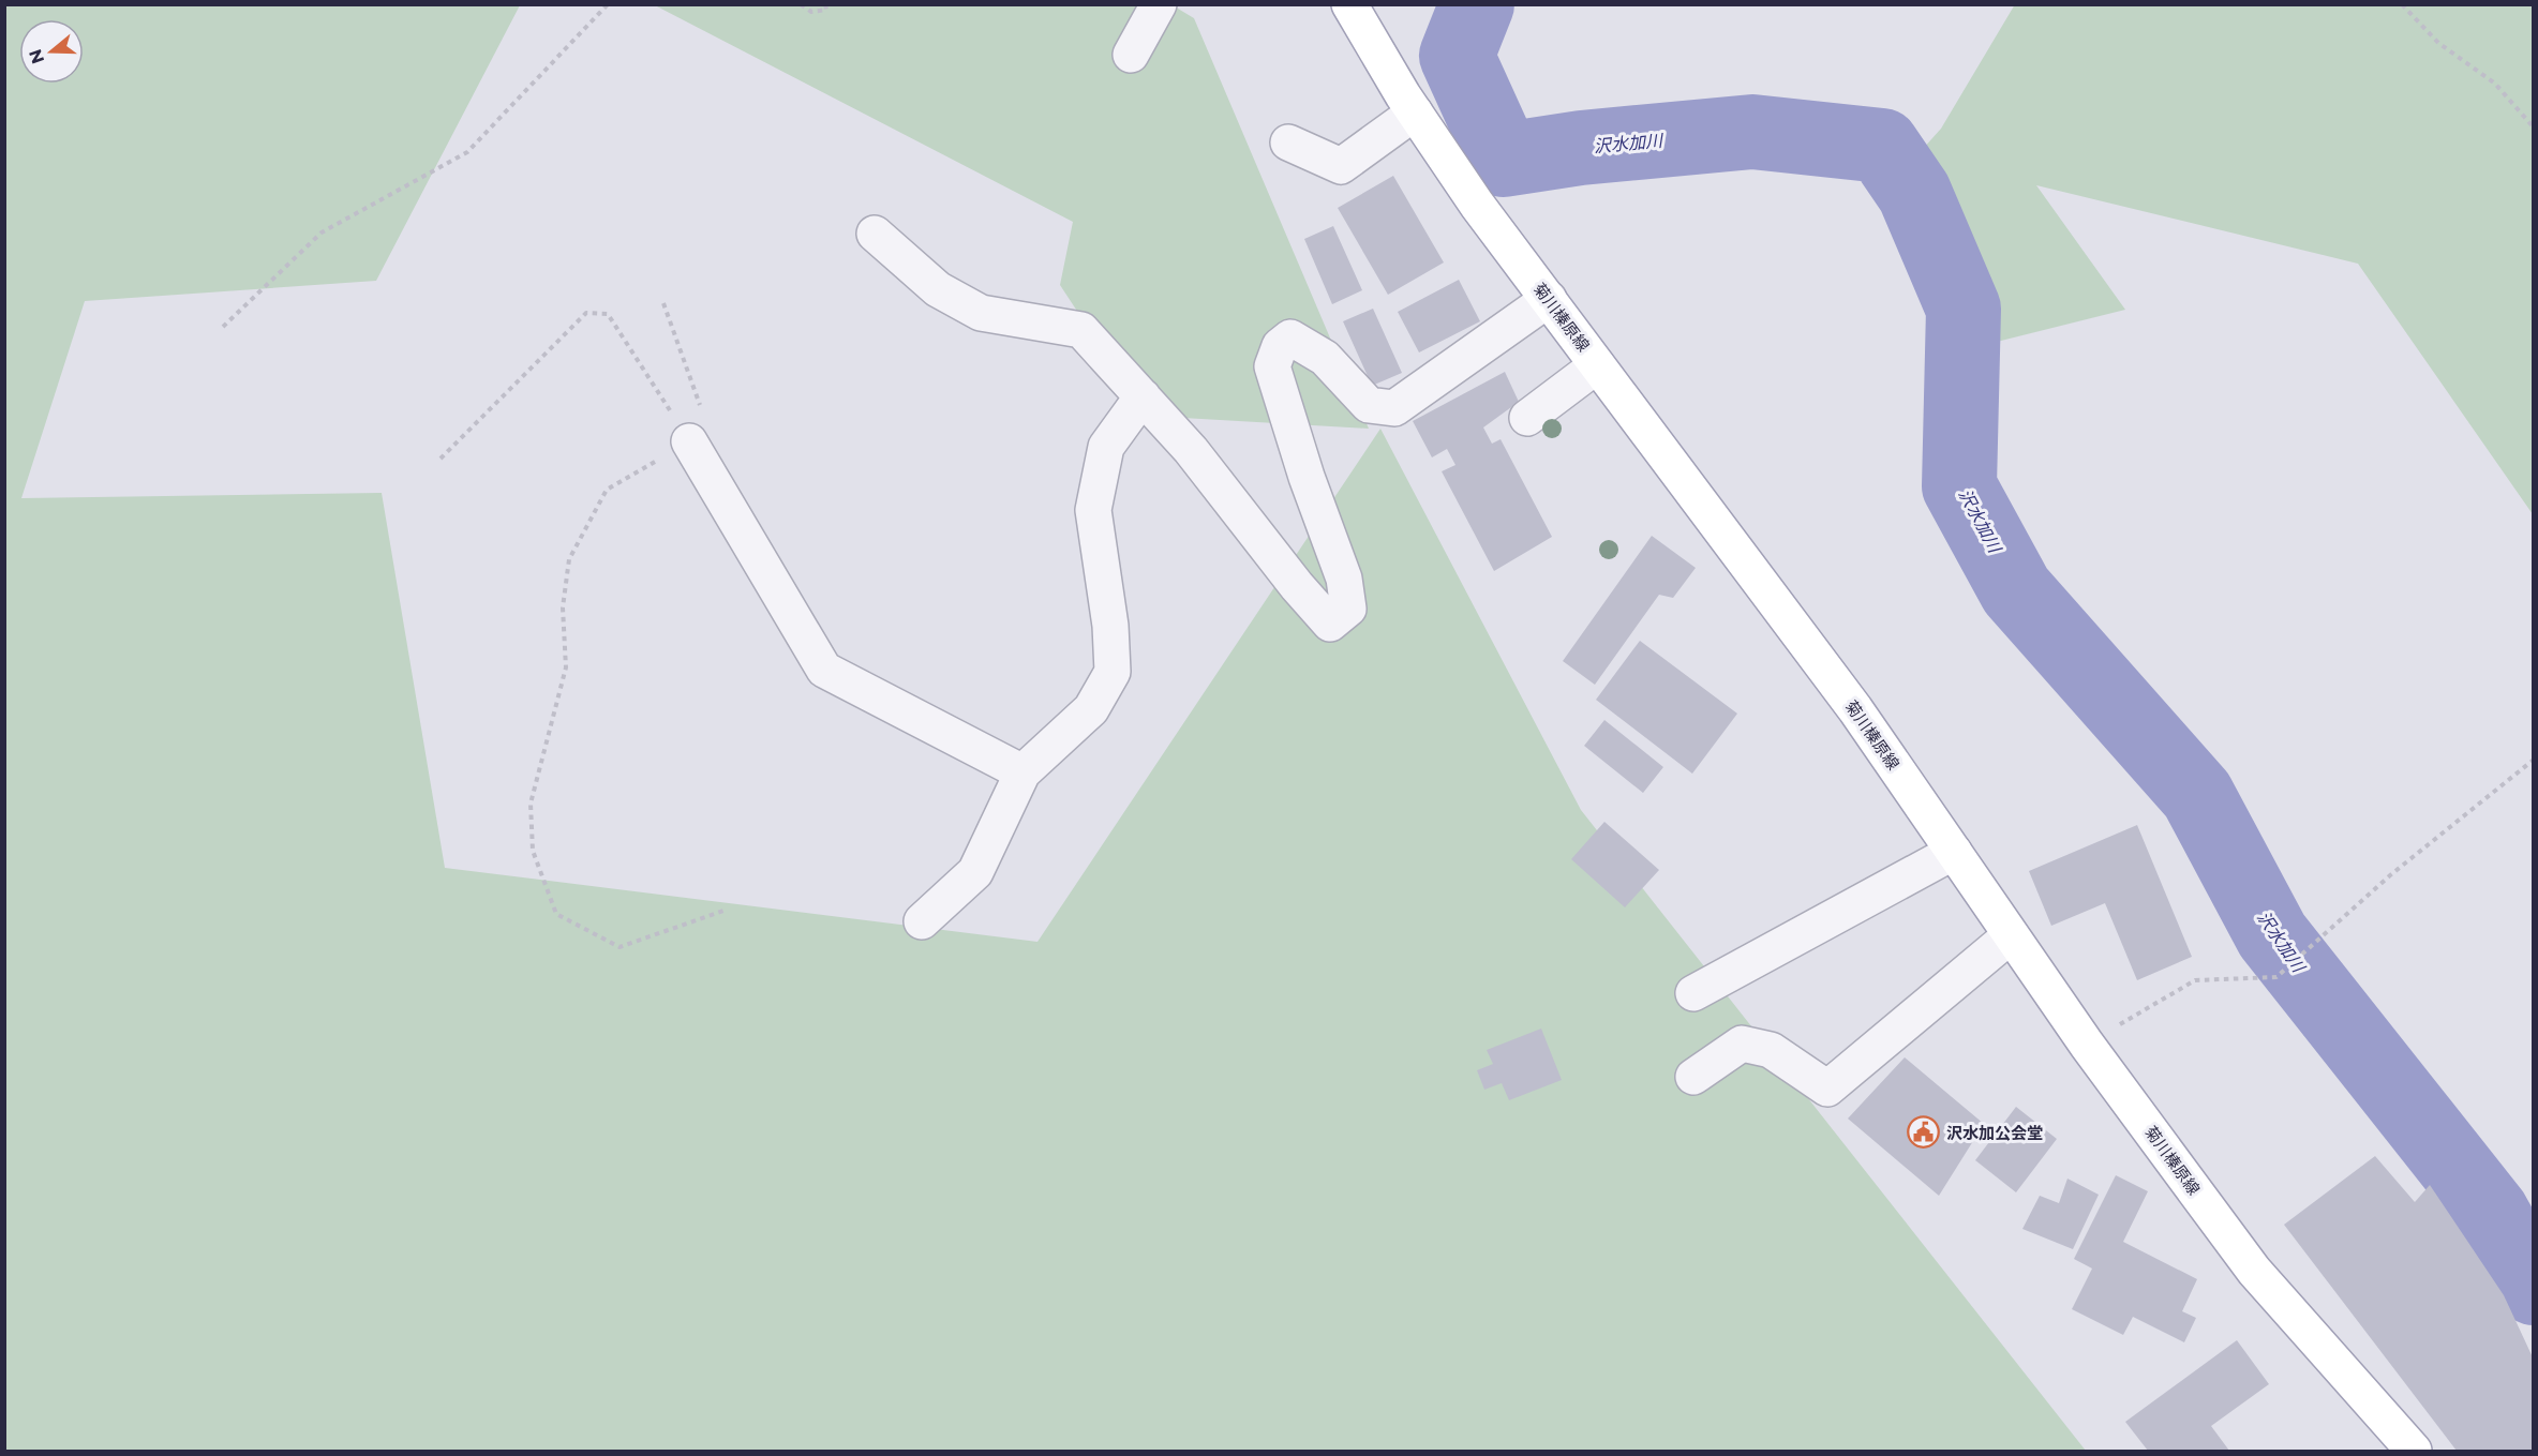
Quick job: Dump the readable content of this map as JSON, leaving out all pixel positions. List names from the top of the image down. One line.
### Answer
{"streets":{"main road":["菊川榛原線"]},"water":["沢水加川"],"places":{"public building":["沢水加公会堂"]},"north":"left"}
